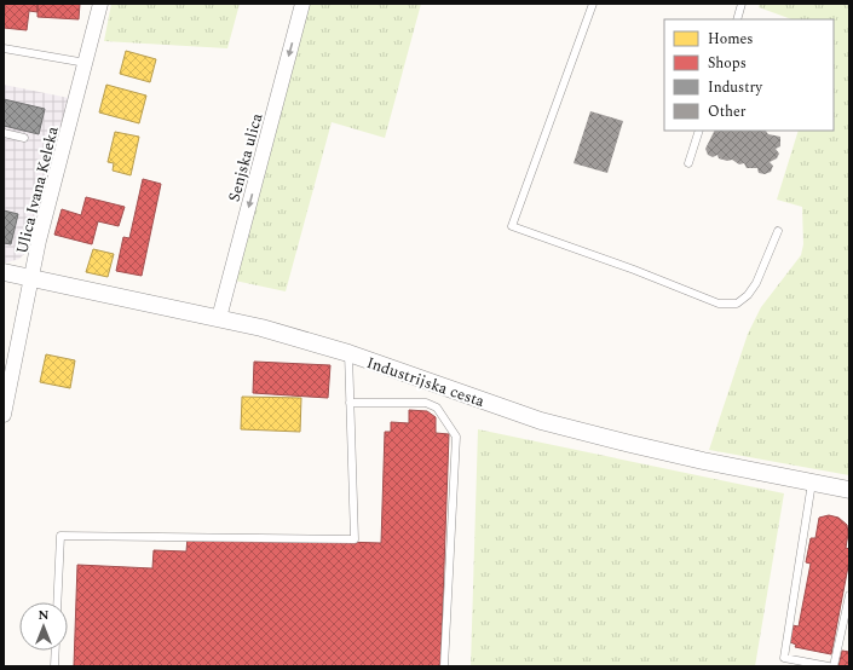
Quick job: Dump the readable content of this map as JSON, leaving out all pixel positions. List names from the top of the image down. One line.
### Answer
{"streets":{"street":["Senjska ulica","Ulica Ivana Keleka","Industrijska cesta"]},"crossings":[["Senjska ulica","Industrijska cesta"],["Ulica Ivana Keleka","Industrijska cesta"]],"one_way":["Senjska ulica"],"legend":["Homes","Shops","Industry","Other"],"north":"top"}
